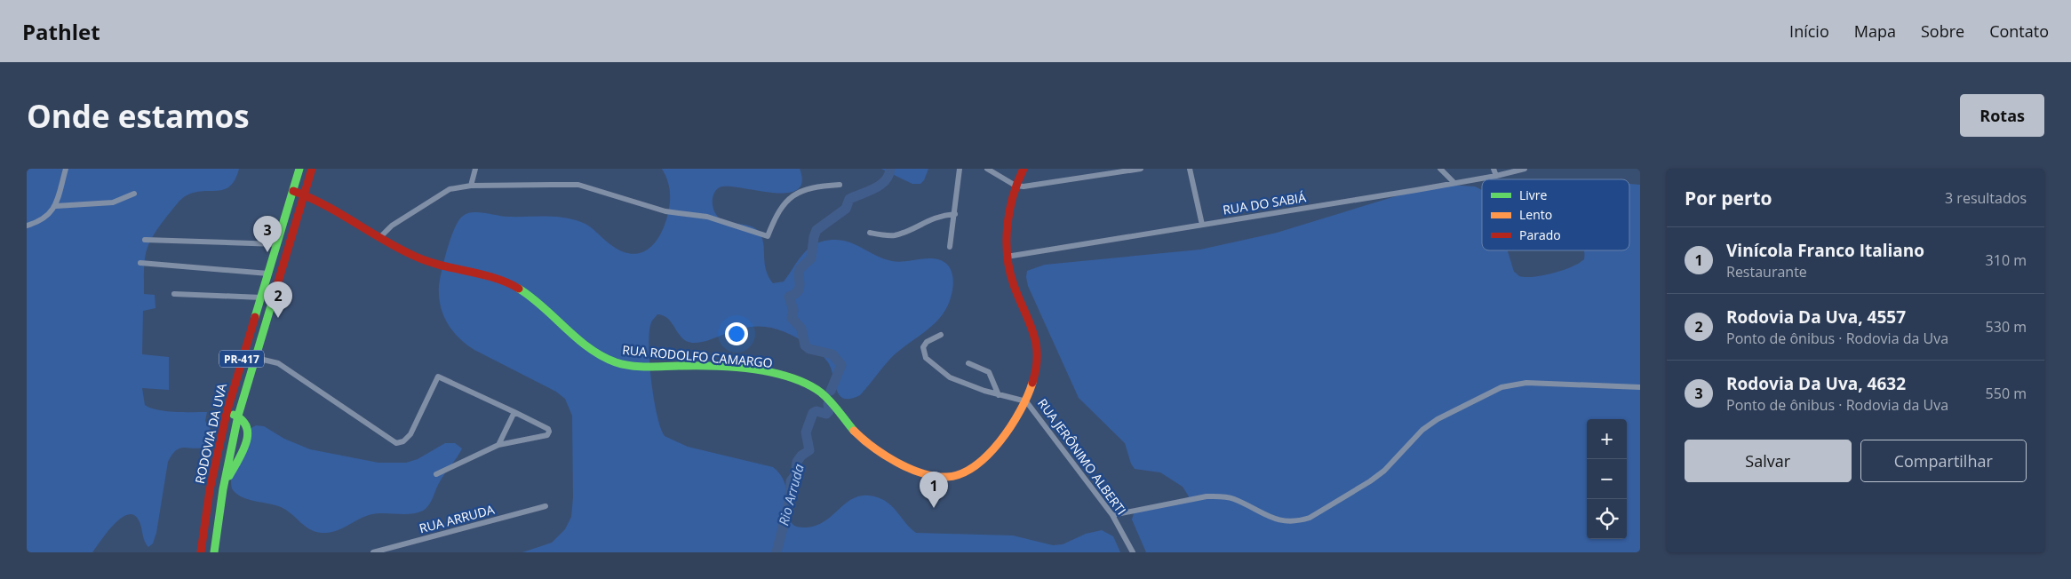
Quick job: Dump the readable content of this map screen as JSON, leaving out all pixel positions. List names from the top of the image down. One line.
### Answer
{"streets":{"street":["RUA DO SABIÁ","RUA RODOLFO CAMARGO","PR-417","RODOVIA DA UVA","RUA JERÔNIMO ALBERTI","RUA ARRUDA"]},"crossings":[["RUA DO SABIÁ","RUA JERÔNIMO ALBERTI"],["RUA RODOLFO CAMARGO","RODOVIA DA UVA"],["RUA RODOLFO CAMARGO","RUA JERÔNIMO ALBERTI"]],"water":["Rio Arruda"],"legend":["Livre","Lento","Parado"],"page":{"header":"Pathlet","nav":["Início","Mapa","Sobre","Contato"],"buttons":["Rotas",["Salvar","Compartilhar"]],"title":"Onde estamos","heading":["Por perto","3 resultados"],"pins":["3","2","1"],"list":[{"mark":"1","name":"Vinícola Franco Italiano","note":"Restaurante","value":"310 m"},{"mark":"2","name":"Rodovia Da Uva, 4557","note":"Ponto de ônibus · Rodovia da Uva","value":"530 m"},{"mark":"3","name":"Rodovia Da Uva, 4632","note":"Ponto de ônibus · Rodovia da Uva","value":"550 m"}],"map_buttons":["+","−"]}}
